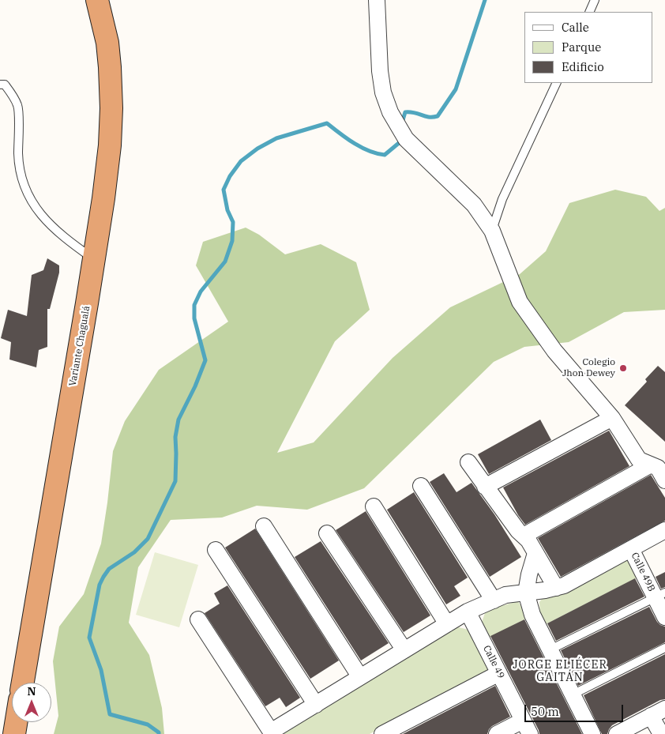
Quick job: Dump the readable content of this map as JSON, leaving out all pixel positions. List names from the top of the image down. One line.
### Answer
{"streets":{"highway":["Variante Chagualá"],"street":["Calle 49B","Calle 49"]},"districts":["JORGE ELIÉCER GAITÁN"],"places":["Colegio Jhon Dewey"],"legend":["Calle","Parque","Edificio"],"scale_bar":"50 m","north":"top"}
